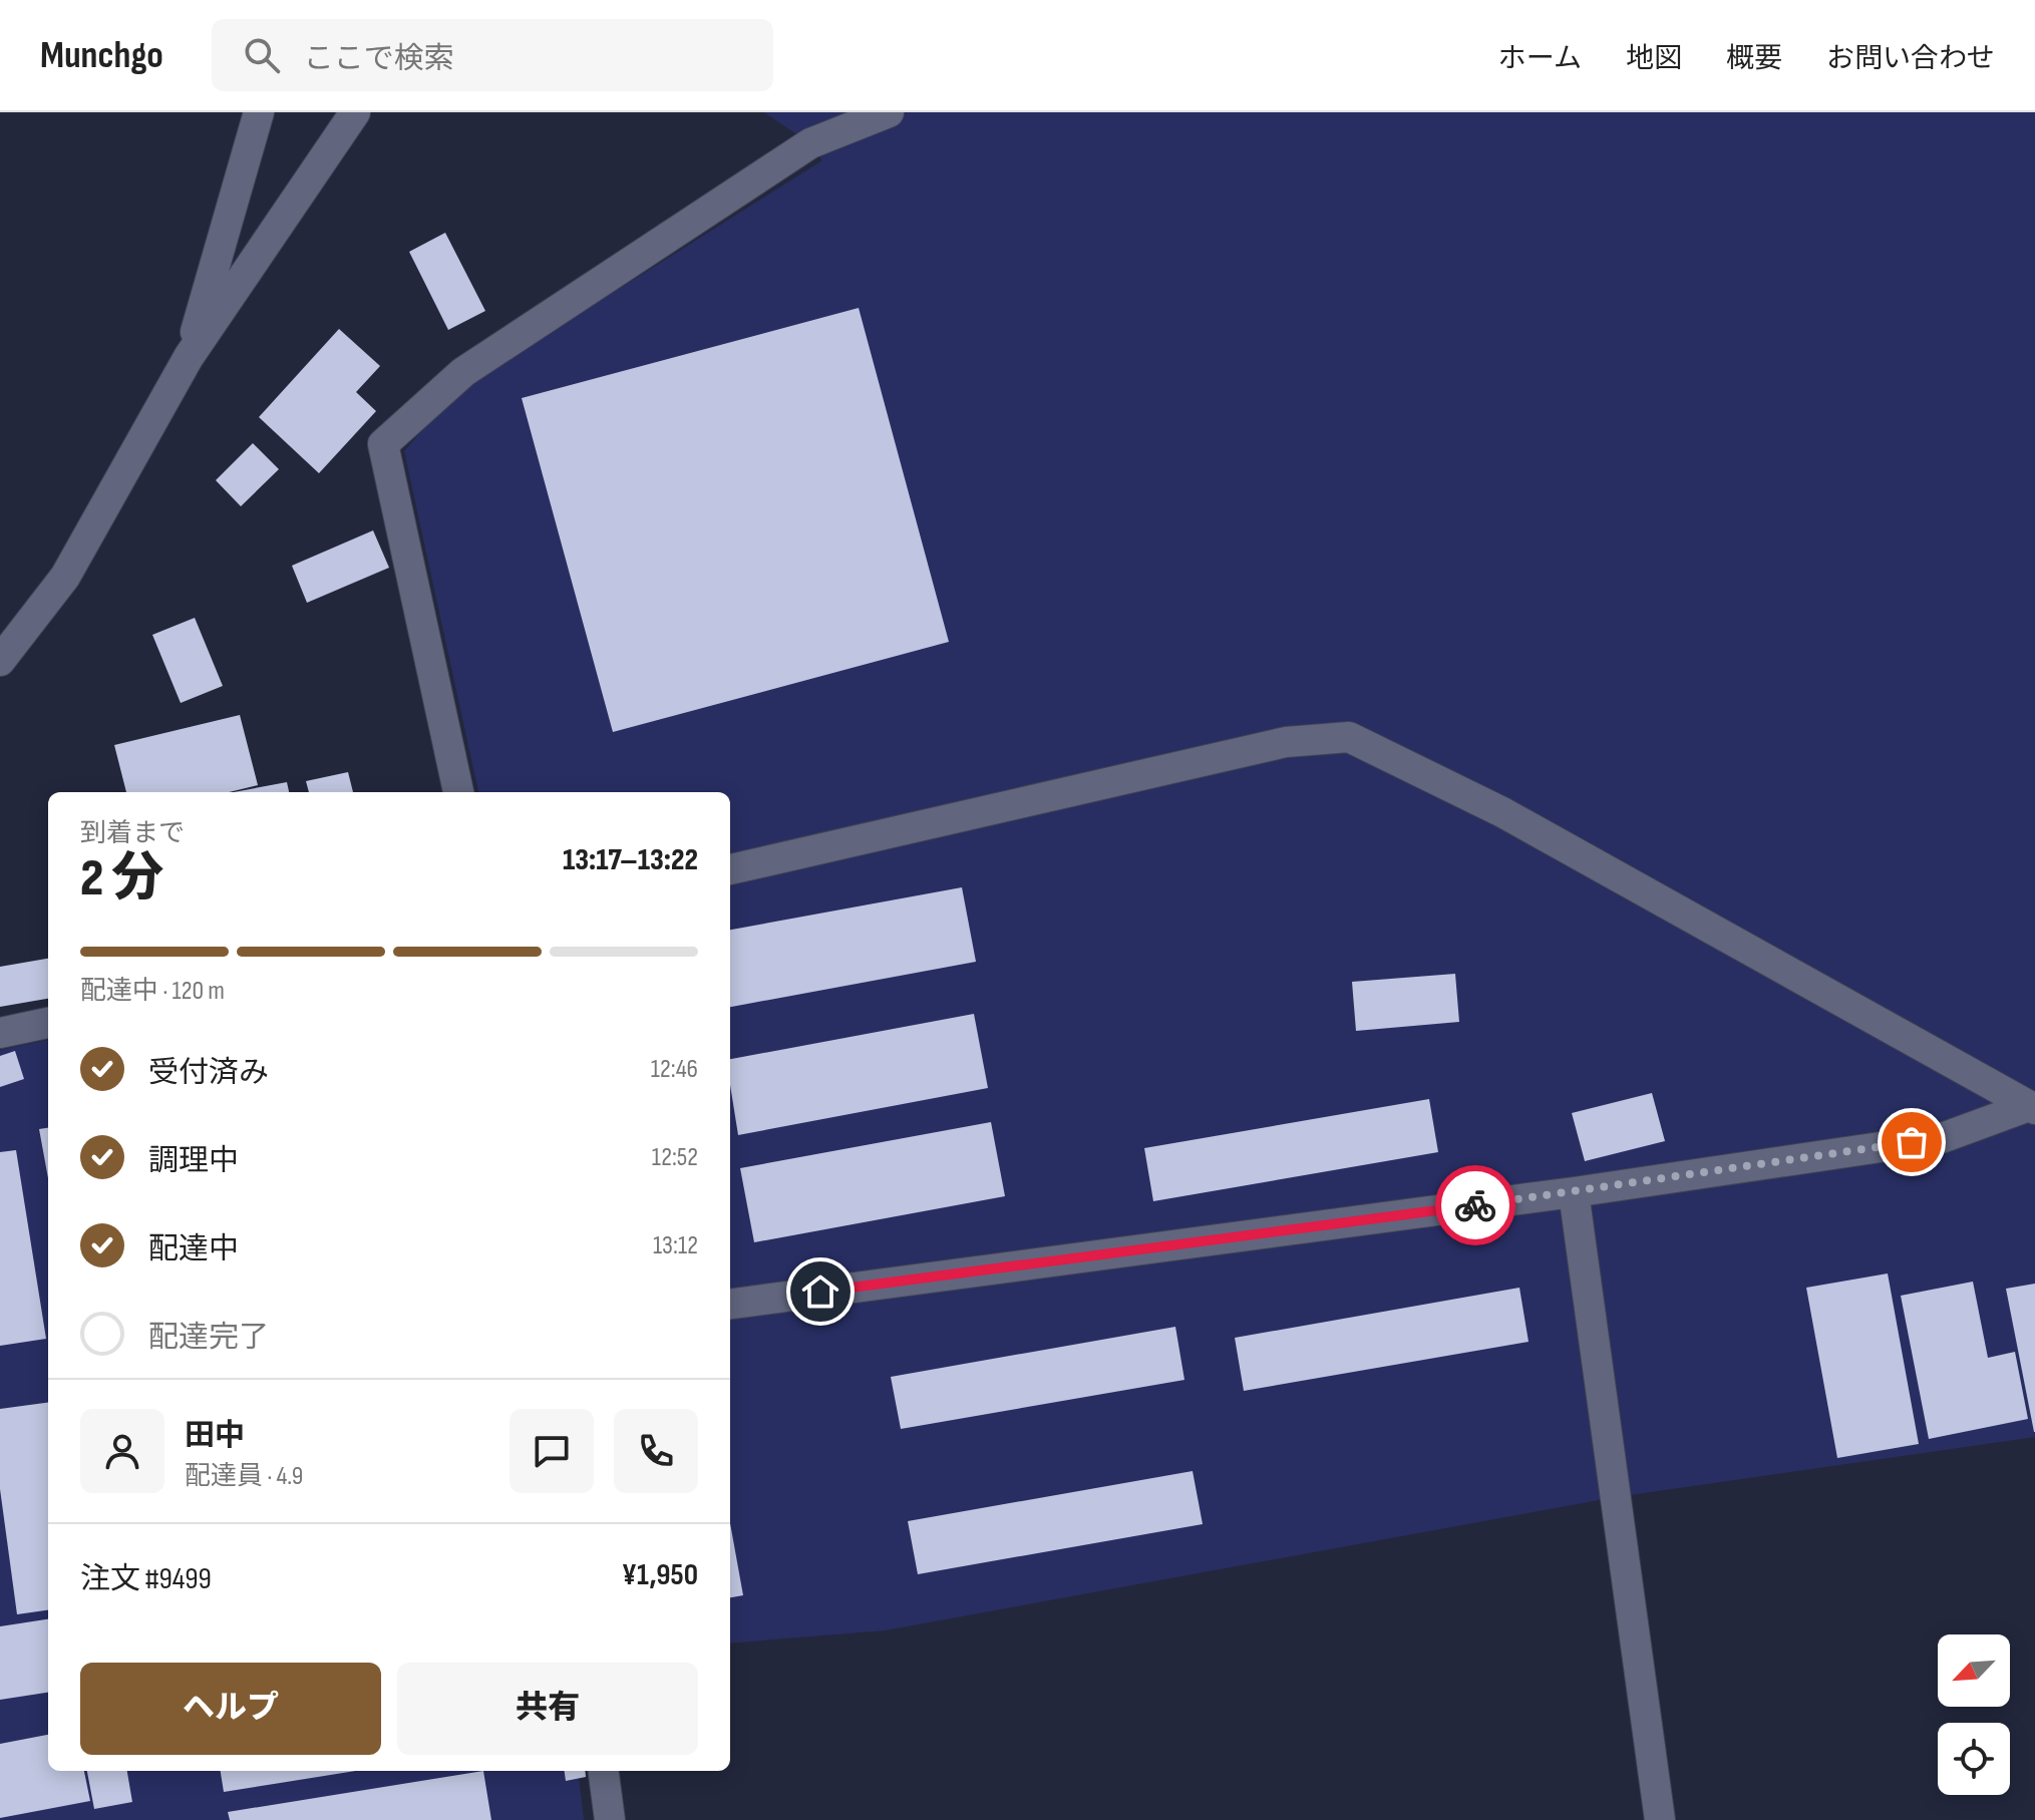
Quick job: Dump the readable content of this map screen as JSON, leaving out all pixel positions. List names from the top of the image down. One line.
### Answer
{"north":"bottom left","page":{"header":"Munchgo","search":"ここで検索","nav":["ホーム","地図","概要","お問い合わせ"],"heading":["2 分","到着まで","13:17–13:22"],"panel":["田中","配達員 · 4.9","注文 #9499","¥1,950"],"bar":"配達中 · 120 m","list":[["受付済み","12:46"],["調理中","12:52"],["配達中","13:12"],"配達完了"],"buttons":["ヘルプ","共有"]}}
